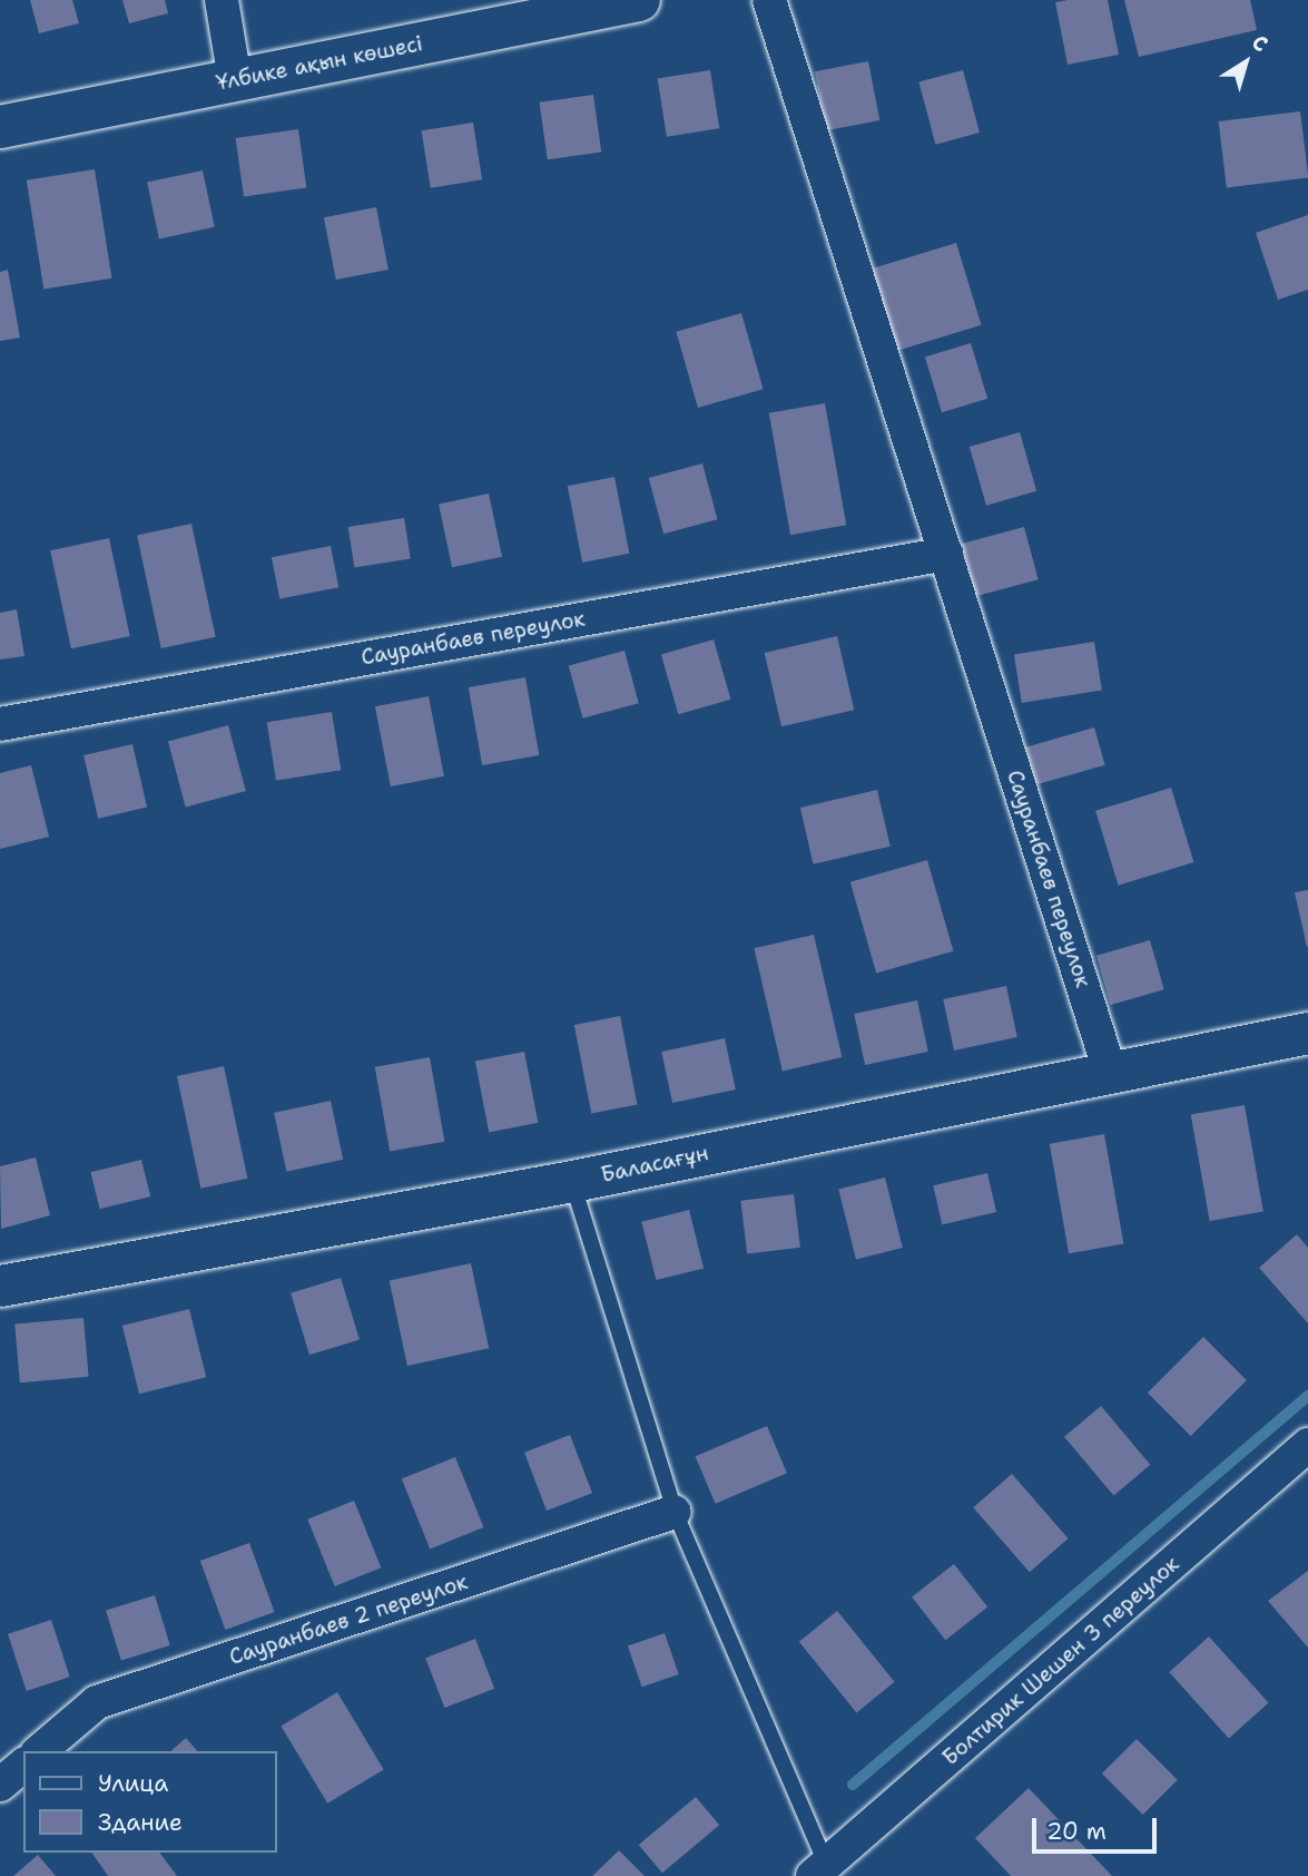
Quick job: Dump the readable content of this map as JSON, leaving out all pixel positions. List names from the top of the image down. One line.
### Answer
{"streets":{"main road":["Ұлбике ақын көшесі"],"street":["Сауранбаев переулок","Баласағұн","Сауранбаев 2 переулок","Болтирик Шешен 3 переулок"]},"crossings":[["Сауранбаев переулок","Баласағұн"]],"legend":["Улица","Здание"],"scale_bar":"20 m","north":"top right"}
